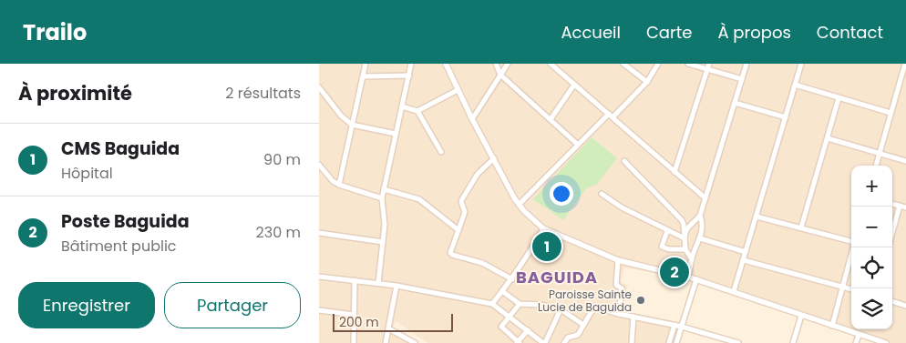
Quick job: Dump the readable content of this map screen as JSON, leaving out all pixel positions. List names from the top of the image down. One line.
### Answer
{"districts":["BAGUIDA"],"places":["Paroisse Sainte Lucie de Baguida"],"scale_bar":"200 m","page":{"header":"Trailo","nav":["Accueil","Carte","À propos","Contact"],"heading":["À proximité","2 résultats"],"list":[{"mark":"1","name":"CMS Baguida","note":"Hôpital","value":"90 m"},{"mark":"2","name":"Poste Baguida","note":"Bâtiment public","value":"230 m"}],"map_buttons":["+","−"],"pins":["1","2"],"buttons":["Enregistrer","Partager"],"scale":"200 m"}}
